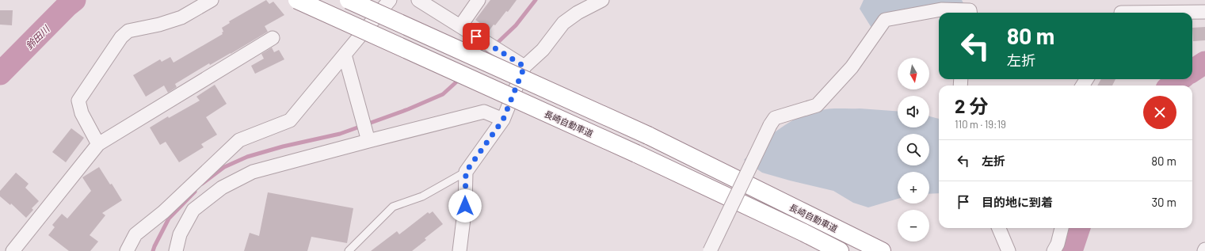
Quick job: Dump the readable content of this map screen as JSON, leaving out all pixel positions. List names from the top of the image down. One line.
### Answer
{"streets":{"highway":["長崎自動車道"]},"water":["鈴田川"],"north":"bottom","page":{"turn":["80 m","左折"],"map_buttons":["+","−"],"heading":["2 分","110 m · 19:19"],"list":[{"name":"左折","value":"80 m"},{"name":"目的地に到着","value":"30 m"}]}}
